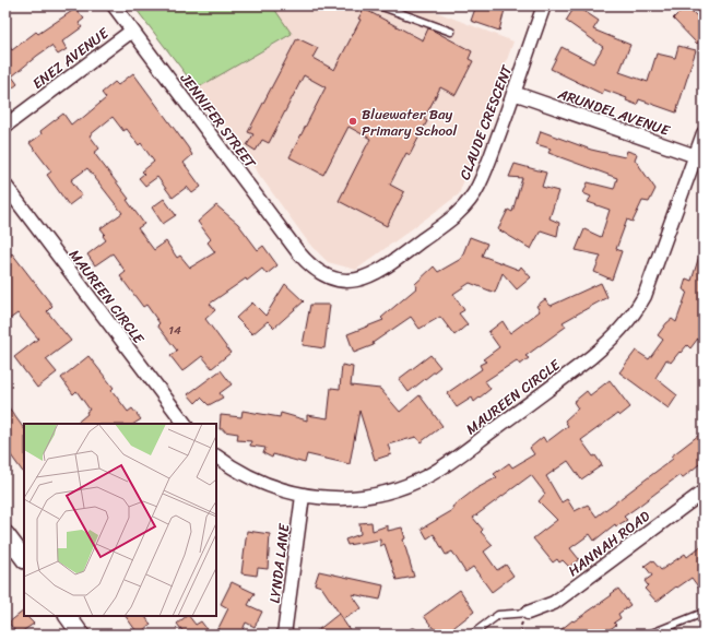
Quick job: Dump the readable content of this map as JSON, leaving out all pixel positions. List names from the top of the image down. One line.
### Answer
{"streets":{"street":["ENEZ AVENUE","ARUNDEL AVENUE","JENNIFER STREET","CLAUDE CRESCENT","MAUREEN CIRCLE","HANNAH ROAD","LYNDA LANE"]},"crossings":[["ENEZ AVENUE","JENNIFER STREET"],["ARUNDEL AVENUE","CLAUDE CRESCENT"],["ARUNDEL AVENUE","MAUREEN CIRCLE"],["JENNIFER STREET","CLAUDE CRESCENT"],["MAUREEN CIRCLE","LYNDA LANE"]],"places":["Bluewater Bay Primary School"],"house_numbers":["14"]}
